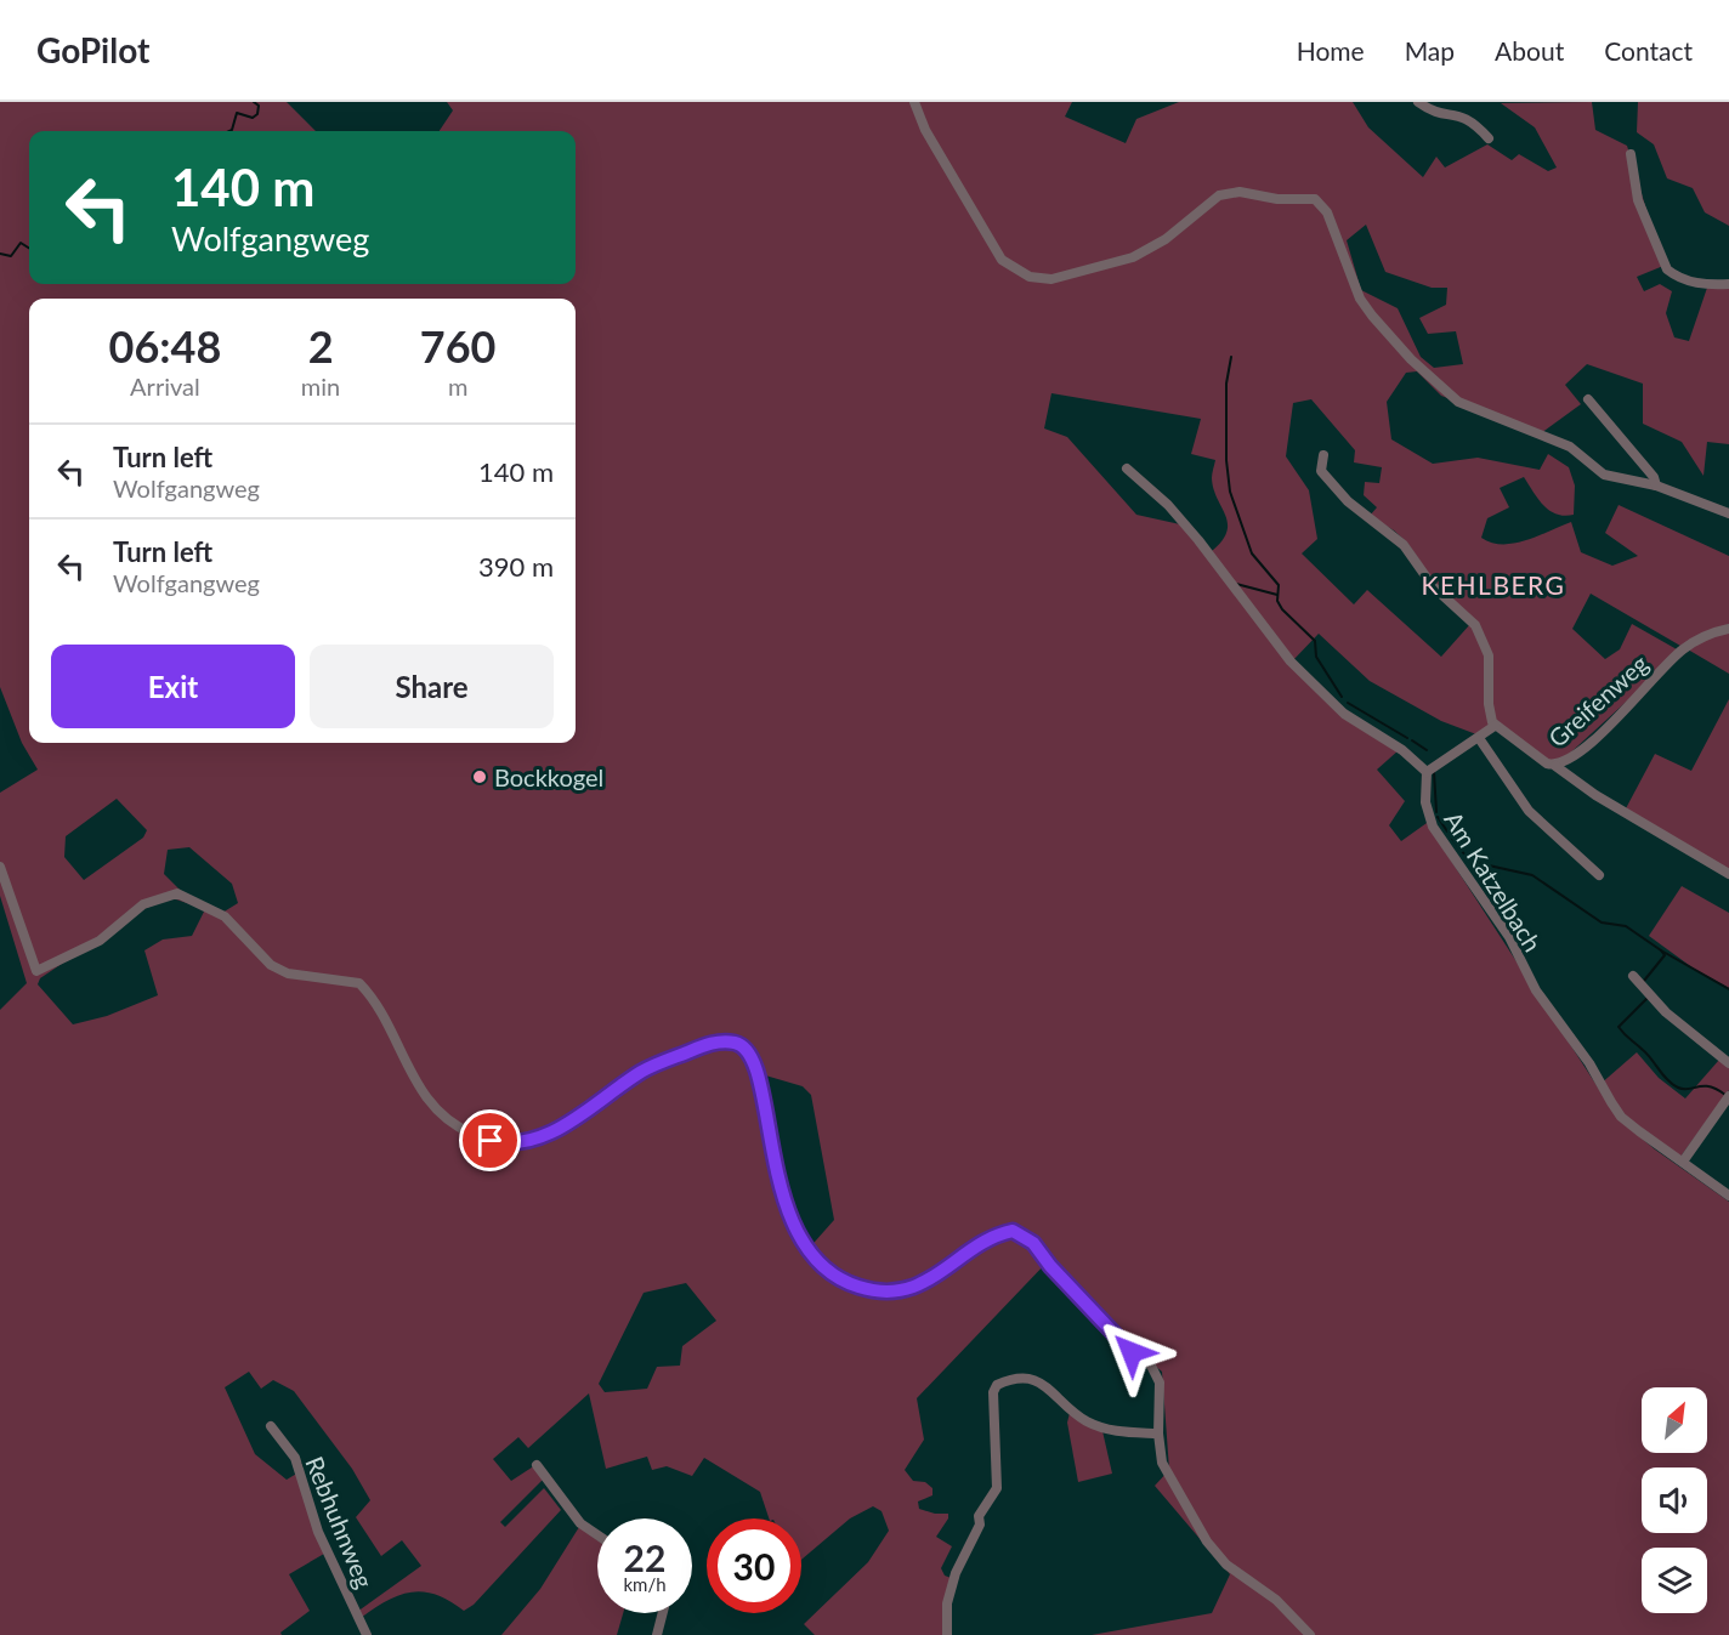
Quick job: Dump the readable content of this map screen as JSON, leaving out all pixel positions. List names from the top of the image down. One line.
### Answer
{"streets":{"street":["Greifenweg","Am Katzelbach","Rebhuhnweg"]},"districts":["KEHLBERG"],"places":["Bockkogel"],"north":"top right","page":{"header":"GoPilot","nav":["Home","Map","About","Contact"],"turn":["140 m","Wolfgangweg"],"eta":["06:48","Arrival","2","min","760","m"],"list":[{"name":"Turn left","note":"Wolfgangweg","value":"140 m"},{"name":"Turn left","note":"Wolfgangweg","value":"390 m"}],"buttons":["Exit","Share"],"speed":"22 km/h","limit":"30"}}
